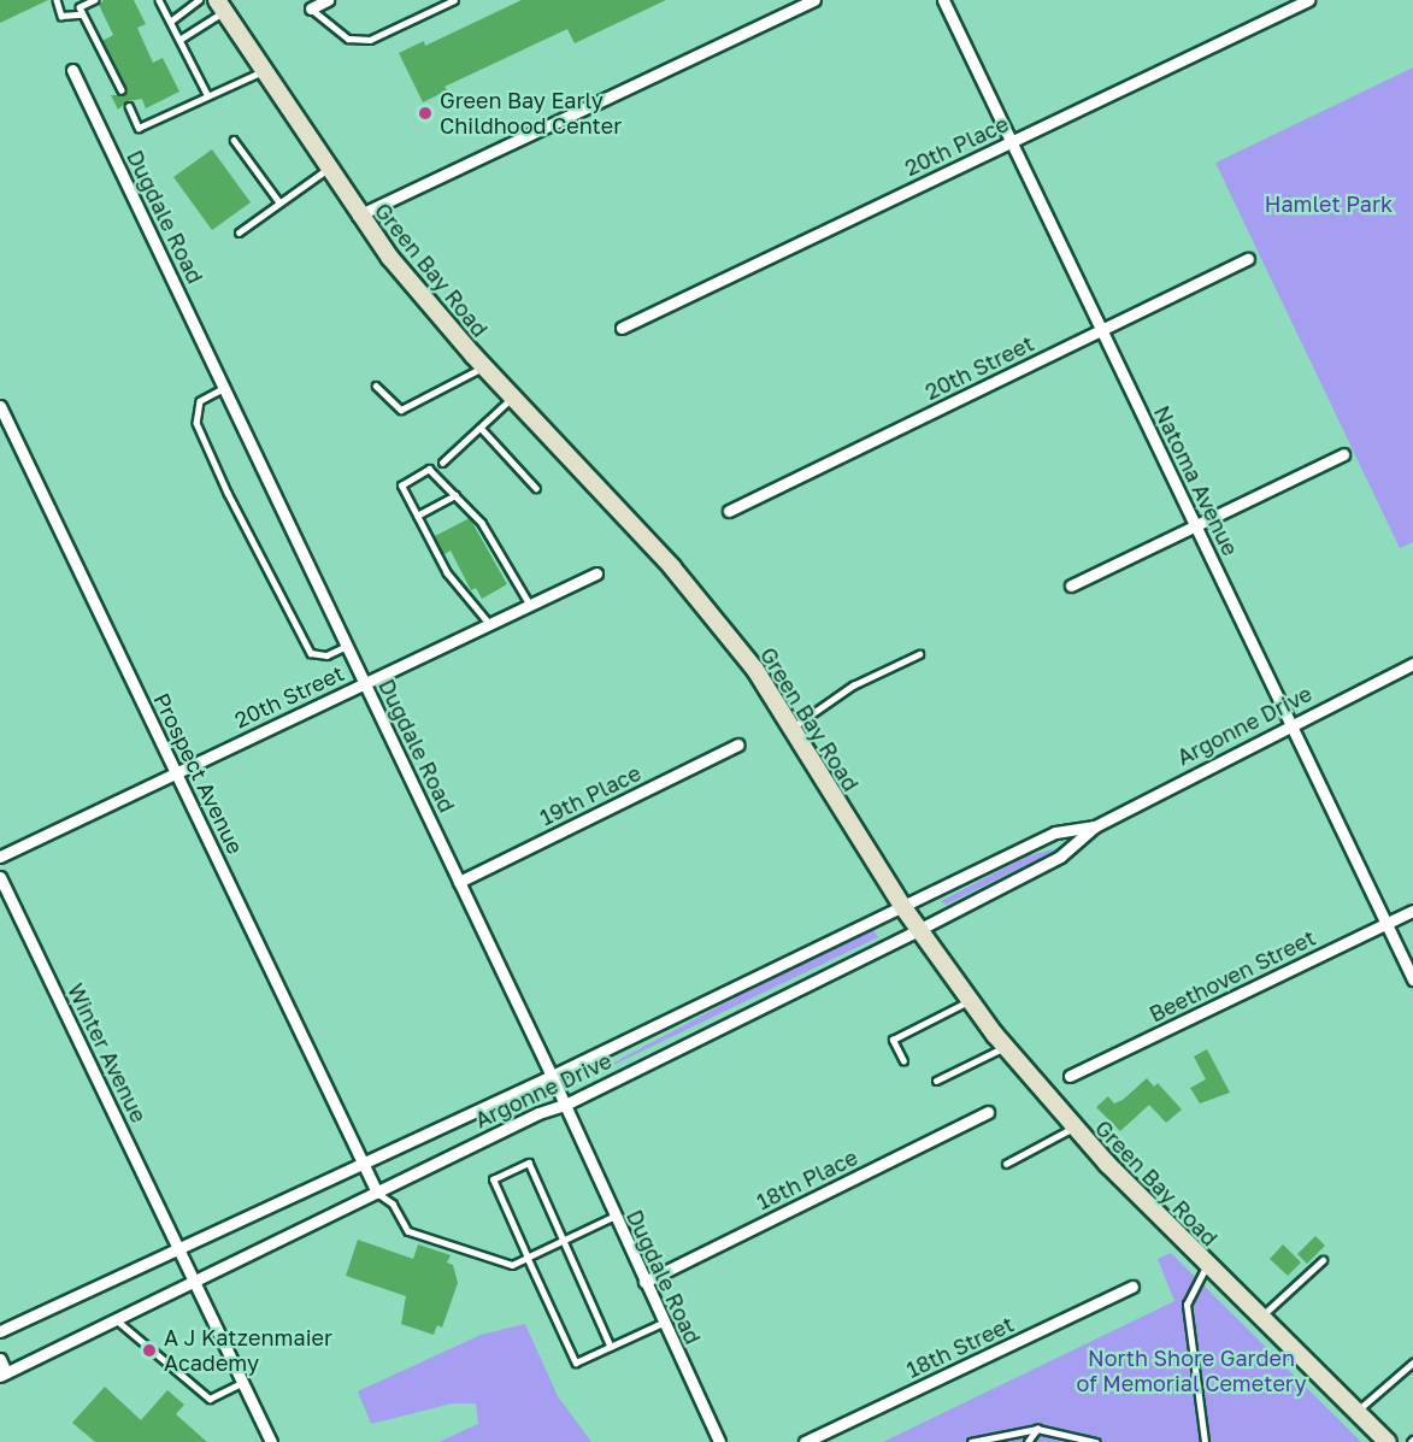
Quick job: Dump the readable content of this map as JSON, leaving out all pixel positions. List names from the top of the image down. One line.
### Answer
{"streets":{"main road":["Green Bay Road"],"street":["20th Place","Dugdale Road","20th Street","Natoma Avenue","Argonne Drive","Prospect Avenue","19th Place","Beethoven Street","Winter Avenue","18th Place","18th Street"]},"crossings":[["20th Place","Natoma Avenue"],["Dugdale Road","20th Street"],["Dugdale Road","Argonne Drive"],["Dugdale Road","19th Place"],["Dugdale Road","18th Place"],["Green Bay Road","Argonne Drive"],["20th Street","Natoma Avenue"],["20th Street","Prospect Avenue"],["Natoma Avenue","Argonne Drive"],["Natoma Avenue","Beethoven Street"],["Argonne Drive","Prospect Avenue"],["Argonne Drive","Winter Avenue"]],"parks":["Hamlet Park","North Shore Garden of Memorial Cemetery"],"places":["Green Bay Early Childhood Center","A J Katzenmaier Academy"]}
